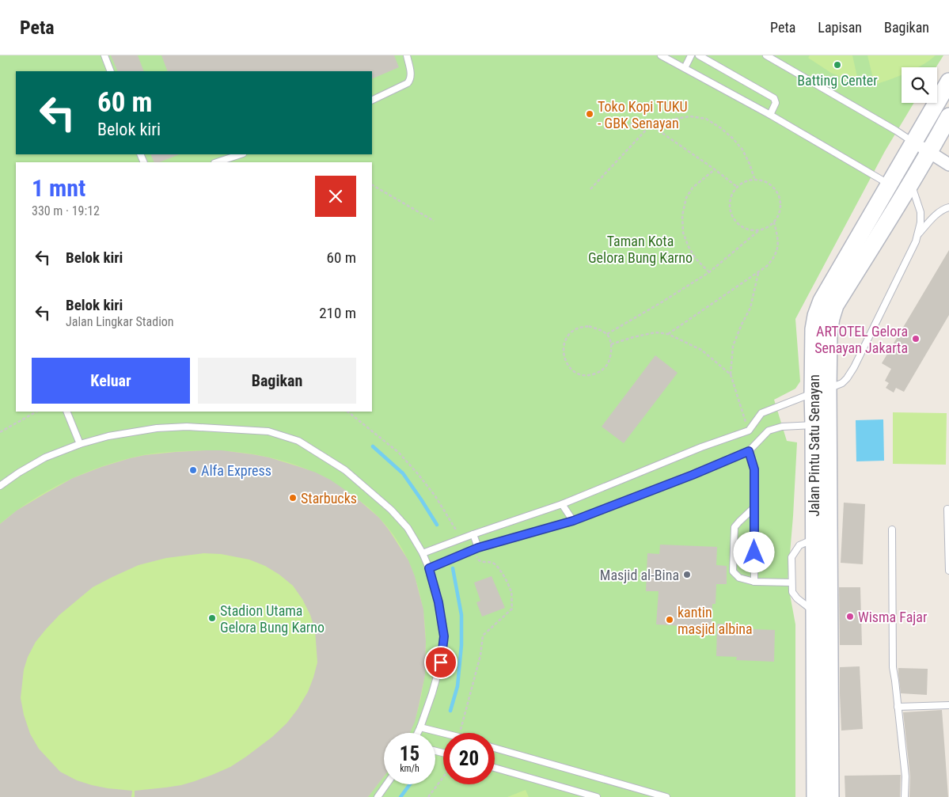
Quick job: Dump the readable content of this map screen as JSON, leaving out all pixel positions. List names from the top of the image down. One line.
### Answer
{"streets":{"main road":["Jalan Pintu Satu Senayan"]},"parks":["Taman Kota Gelora Bung Karno"],"places":["Batting Center","Toko Kopi TUKU - GBK Senayan","ARTOTEL Gelora Senayan Jakarta","Alfa Express","Starbucks","Masjid al-Bina","Wisma Fajar","Stadion Utama Gelora Bung Karno","kantin masjid albina"],"page":{"header":"Peta","nav":["Peta","Lapisan","Bagikan"],"turn":["60 m","Belok kiri"],"heading":["1 mnt","330 m · 19:12"],"list":[{"name":"Belok kiri","value":"60 m"},{"name":"Belok kiri","note":"Jalan Lingkar Stadion","value":"210 m"}],"buttons":["Keluar","Bagikan"],"speed":"15 km/h","limit":"20"}}
